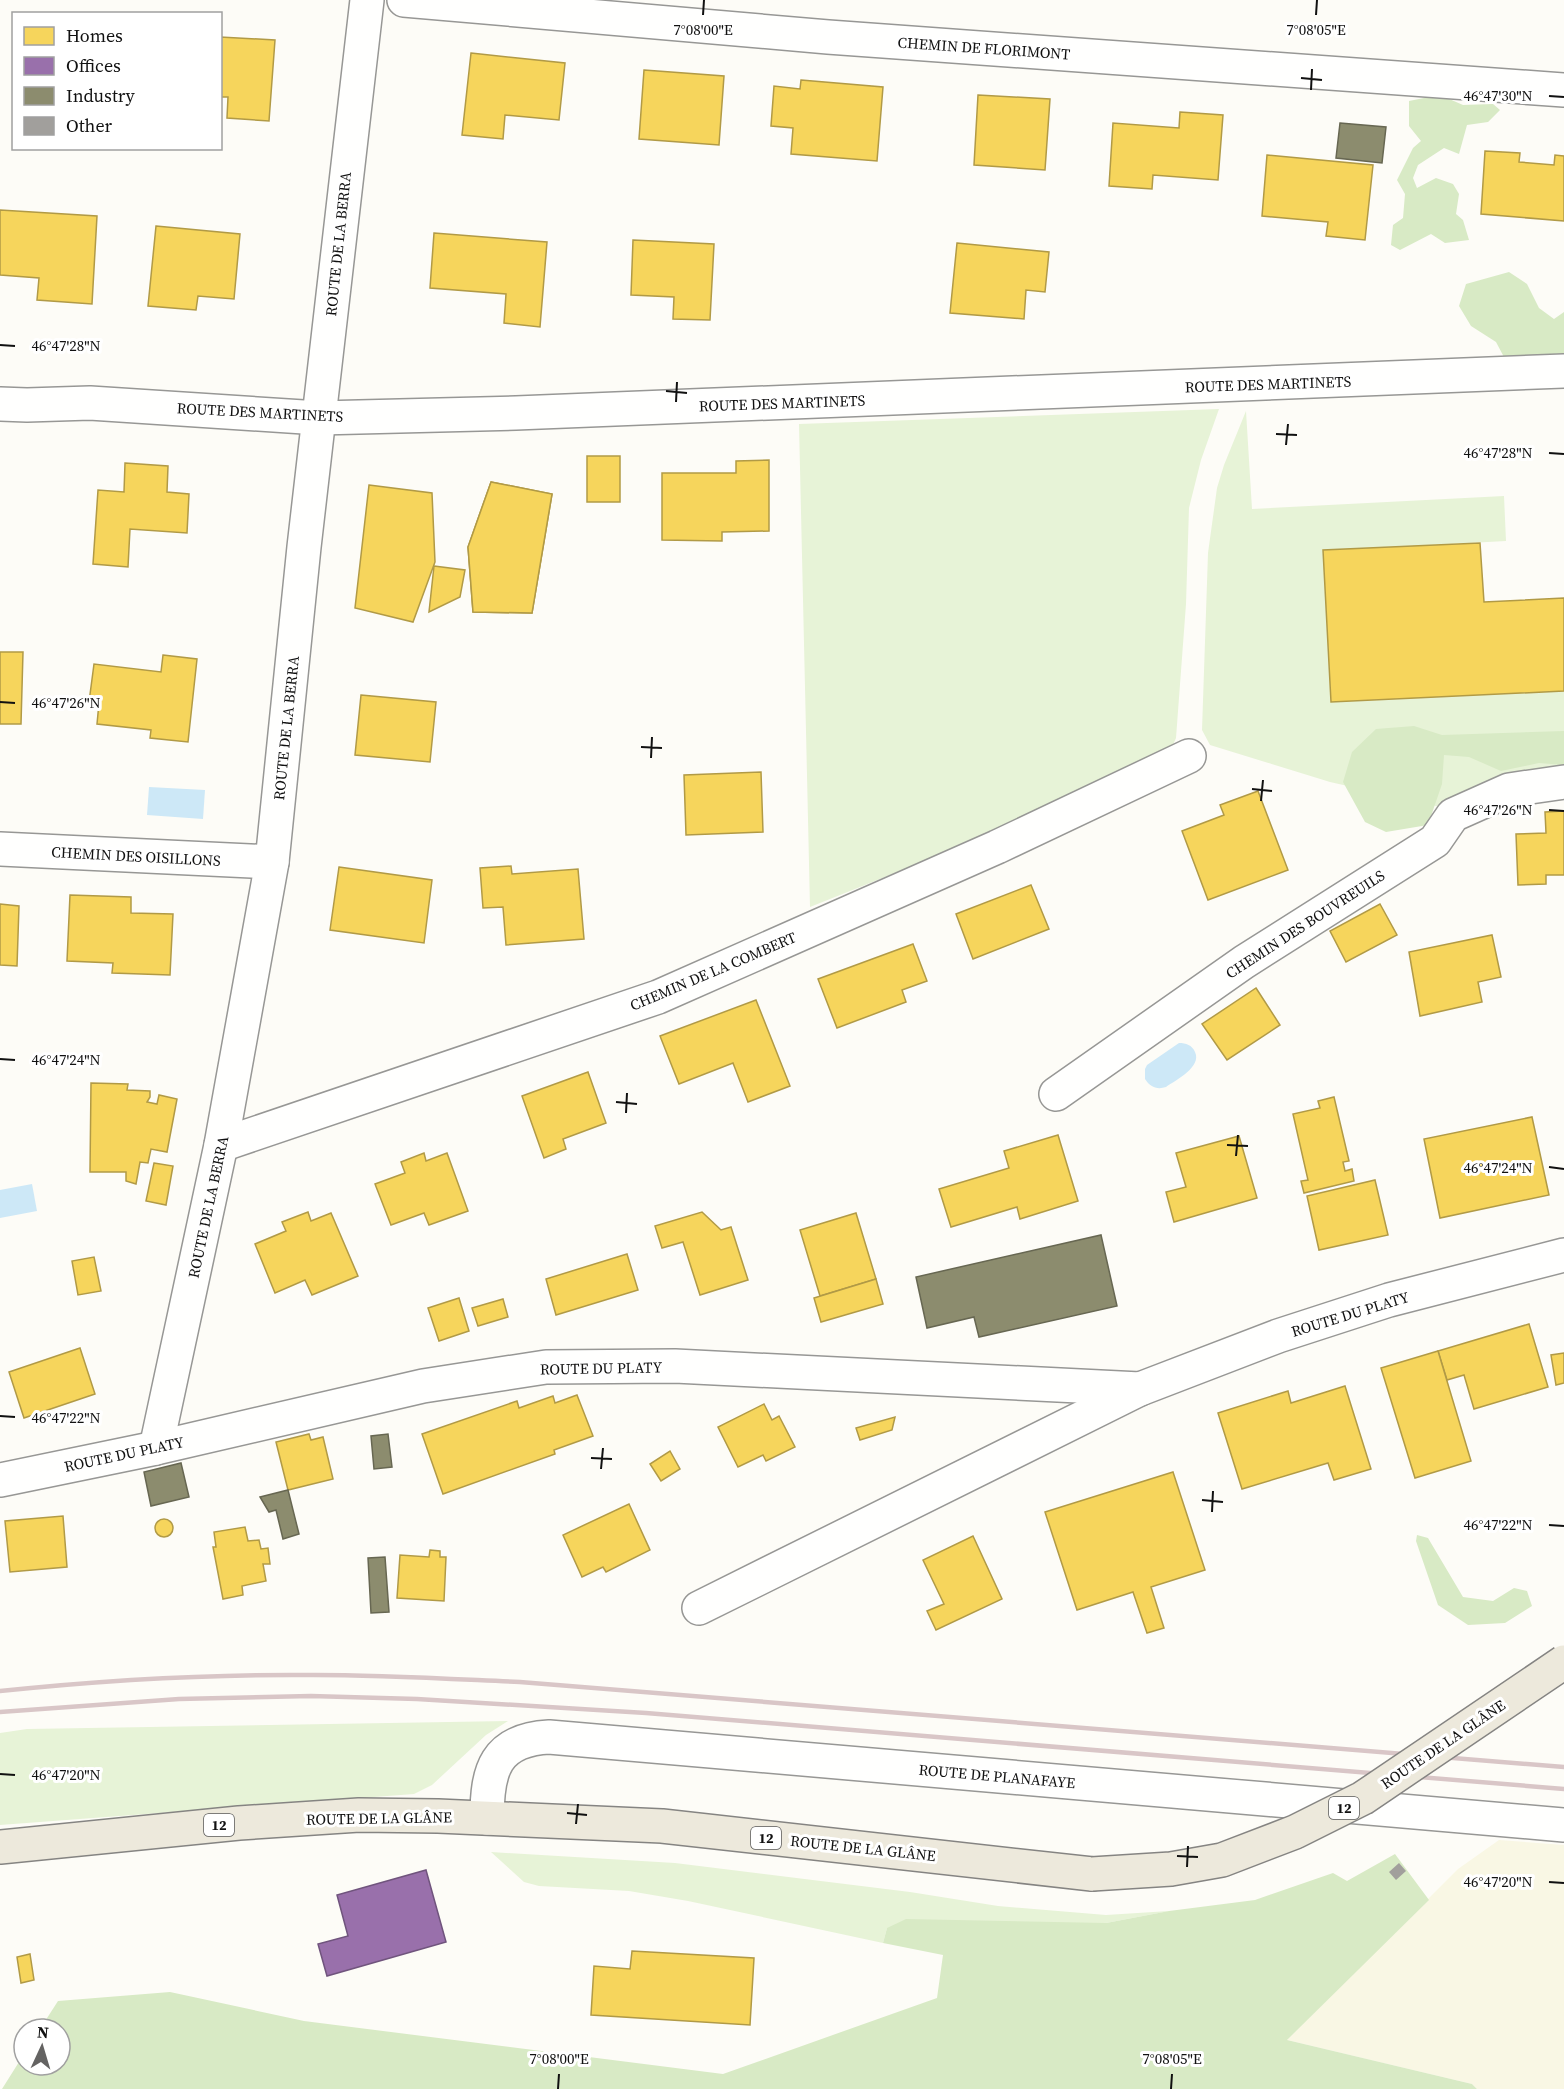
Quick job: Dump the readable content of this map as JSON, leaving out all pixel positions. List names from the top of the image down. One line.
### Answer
{"streets":{"main road":["ROUTE DE LA GLÂNE","12"],"street":["CHEMIN DE FLORIMONT","ROUTE DE LA BERRA","ROUTE DES MARTINETS","CHEMIN DES OISILLONS","CHEMIN DES BOUVREUILS","CHEMIN DE LA COMBERT","ROUTE DU PLATY","ROUTE DE PLANAFAYE"]},"crossings":[["ROUTE DE LA BERRA","ROUTE DES MARTINETS"],["ROUTE DE LA BERRA","CHEMIN DES OISILLONS"],["ROUTE DE LA BERRA","CHEMIN DE LA COMBERT"],["ROUTE DE LA BERRA","ROUTE DU PLATY"],["ROUTE DE LA GLÂNE","ROUTE DE PLANAFAYE"]],"legend":["Homes","Offices","Industry","Other"],"north":"top","coordinates":["7°08'00\"E","7°08'05\"E","46°47'30\"N","46°47'28\"N","46°47'26\"N","46°47'24\"N","46°47'22\"N","46°47'20\"N"]}
